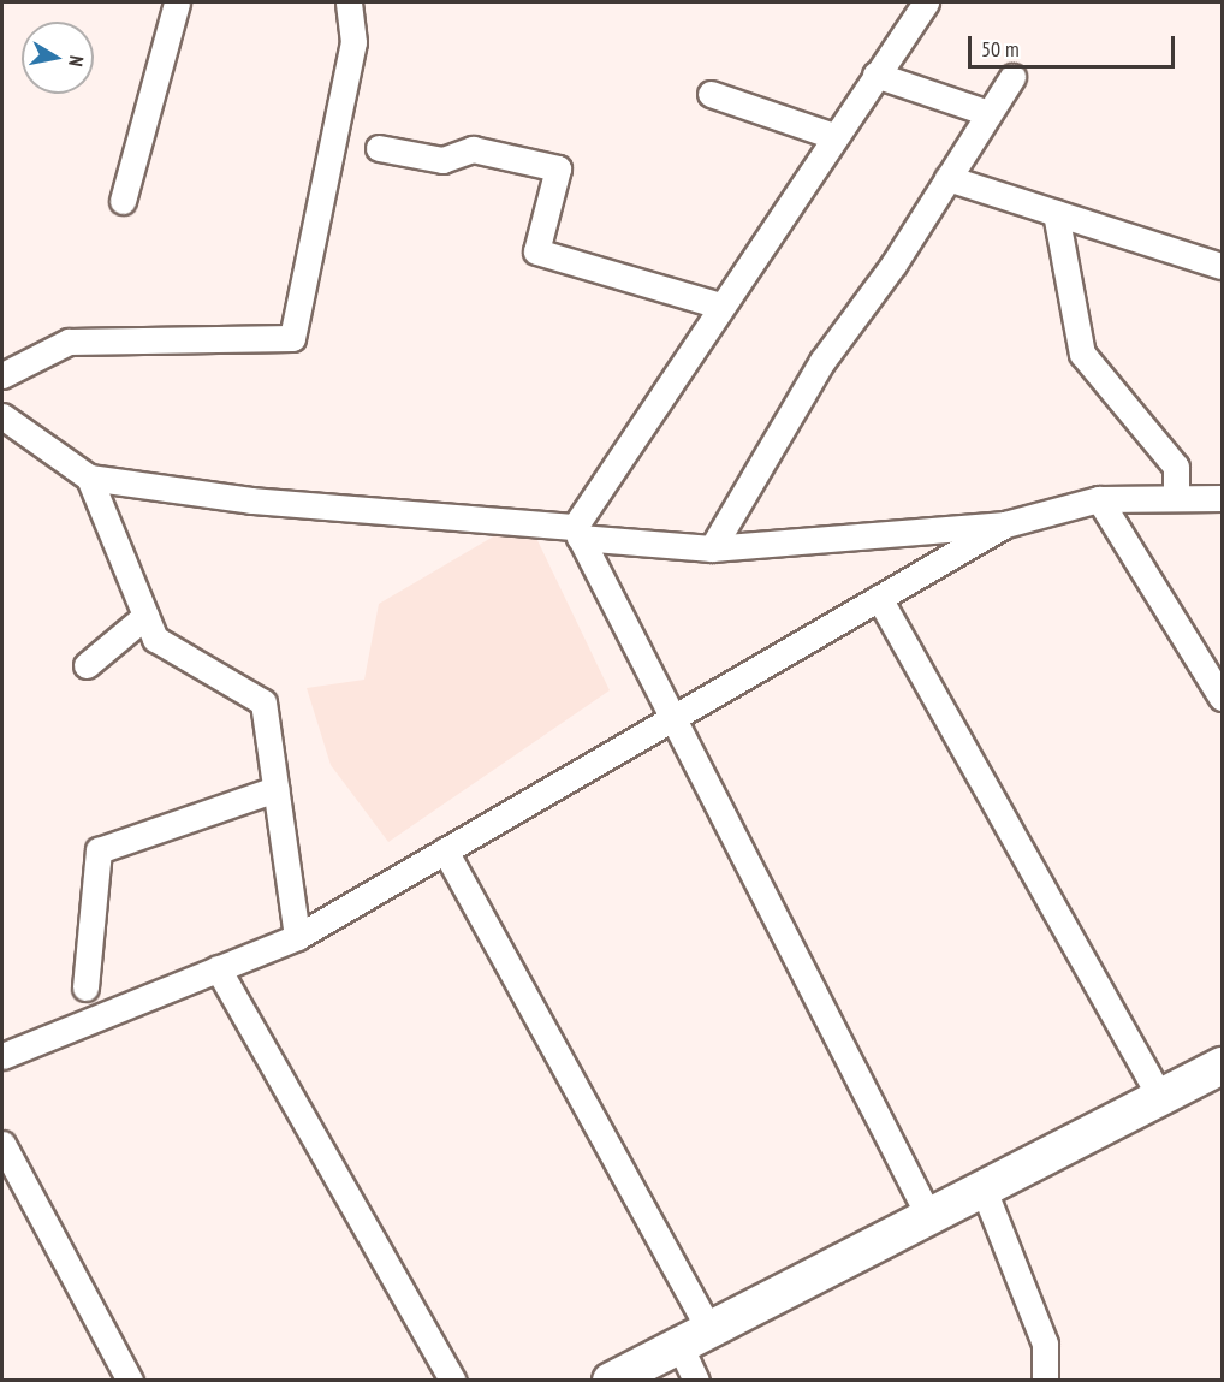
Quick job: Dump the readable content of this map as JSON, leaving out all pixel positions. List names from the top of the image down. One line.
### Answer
{"scale_bar":"50 m","north":"right"}
